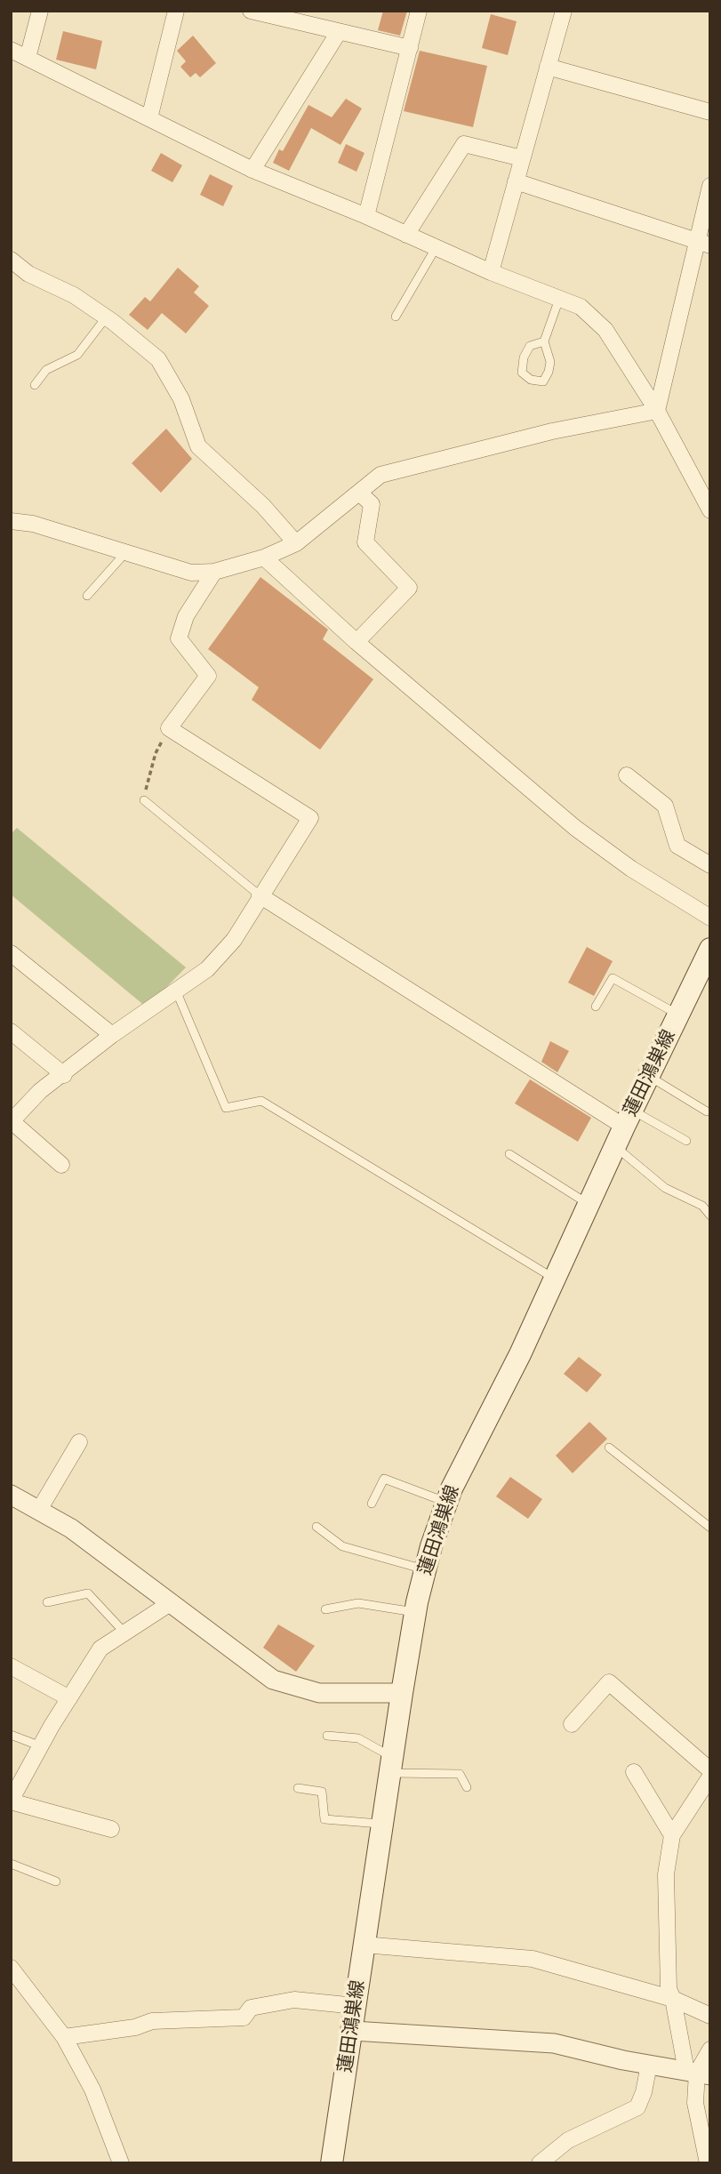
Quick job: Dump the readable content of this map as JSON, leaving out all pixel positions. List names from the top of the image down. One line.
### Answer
{"streets":{"main road":["蓮田鴻巣線"]}}
